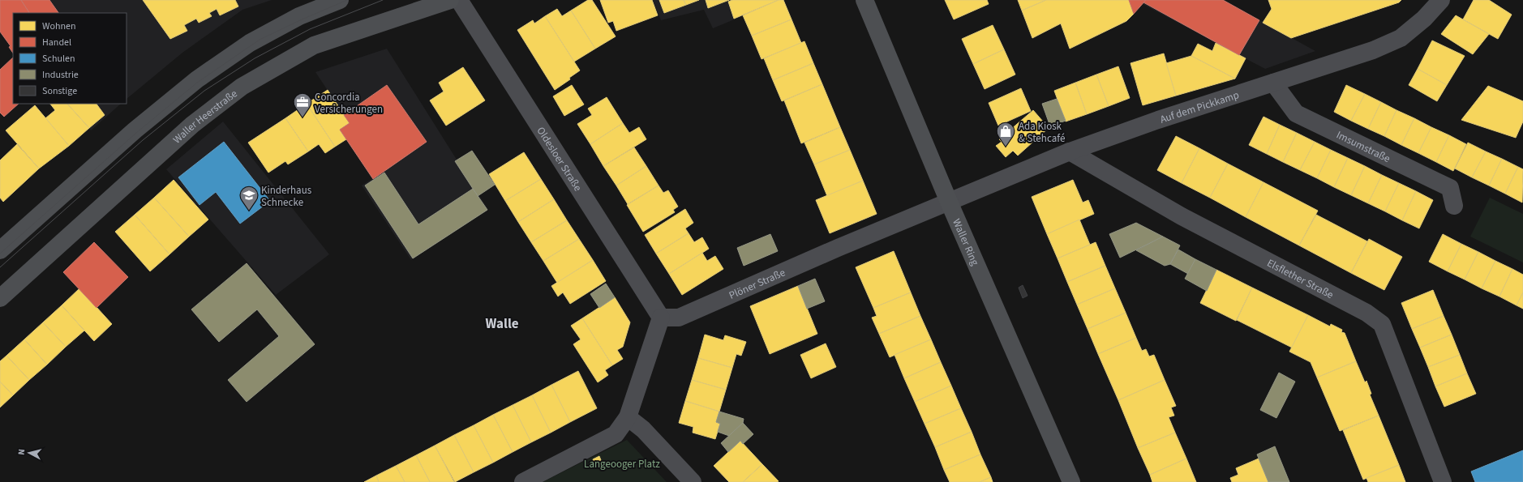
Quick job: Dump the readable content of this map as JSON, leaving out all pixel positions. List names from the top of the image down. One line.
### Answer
{"streets":{"main road":["Waller Heerstraße","Waller Ring"],"street":["Auf dem Pickkamp","Imsumstraße","Oldesloer Straße","Elsflether Straße","Plöner Straße"]},"crossings":[["Auf dem Pickkamp","Imsumstraße"],["Auf dem Pickkamp","Waller Ring"],["Auf dem Pickkamp","Elsflether Straße"],["Auf dem Pickkamp","Plöner Straße"],["Oldesloer Straße","Plöner Straße"],["Waller Ring","Plöner Straße"]],"districts":["Walle"],"parks":["Langeooger Platz"],"places":{"office":["Concordia Versicherungen"],"shop":["Ada Kiosk & Stehcafé"],"school or university":["Kinderhaus Schnecke"]},"legend":["Wohnen","Handel","Schulen","Industrie","Sonstige"],"north":"left"}
